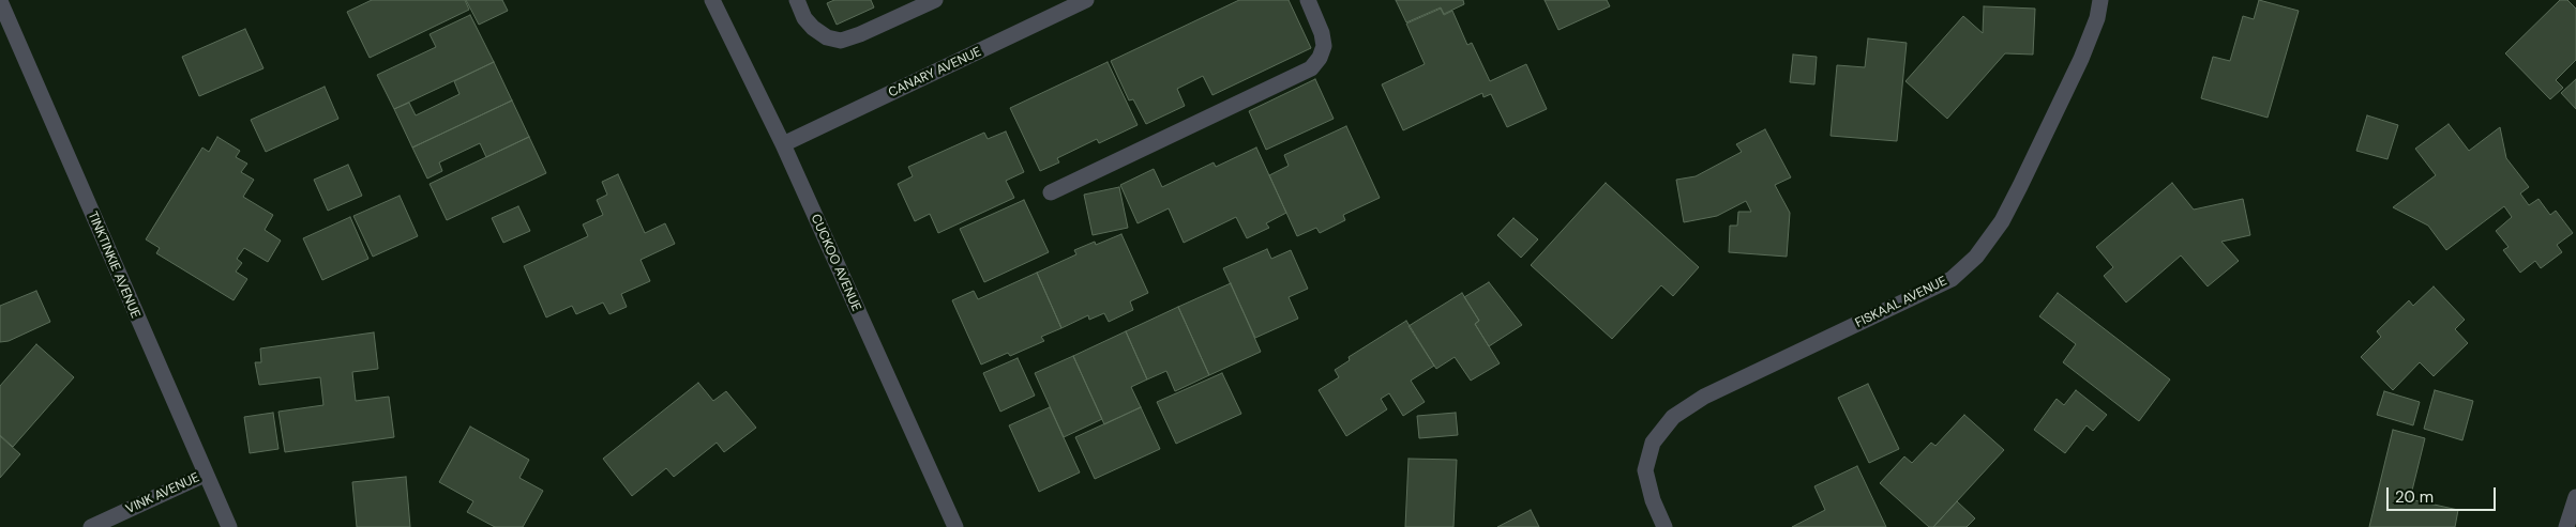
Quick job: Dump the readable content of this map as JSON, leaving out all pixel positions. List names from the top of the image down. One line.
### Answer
{"streets":{"street":["CANARY AVENUE","CUCKOO AVENUE","TINKTINKIE AVENUE","FISKAAL AVENUE","VINK AVENUE"]},"crossings":[["CANARY AVENUE","CUCKOO AVENUE"],["TINKTINKIE AVENUE","VINK AVENUE"]],"scale_bar":"20 m"}
